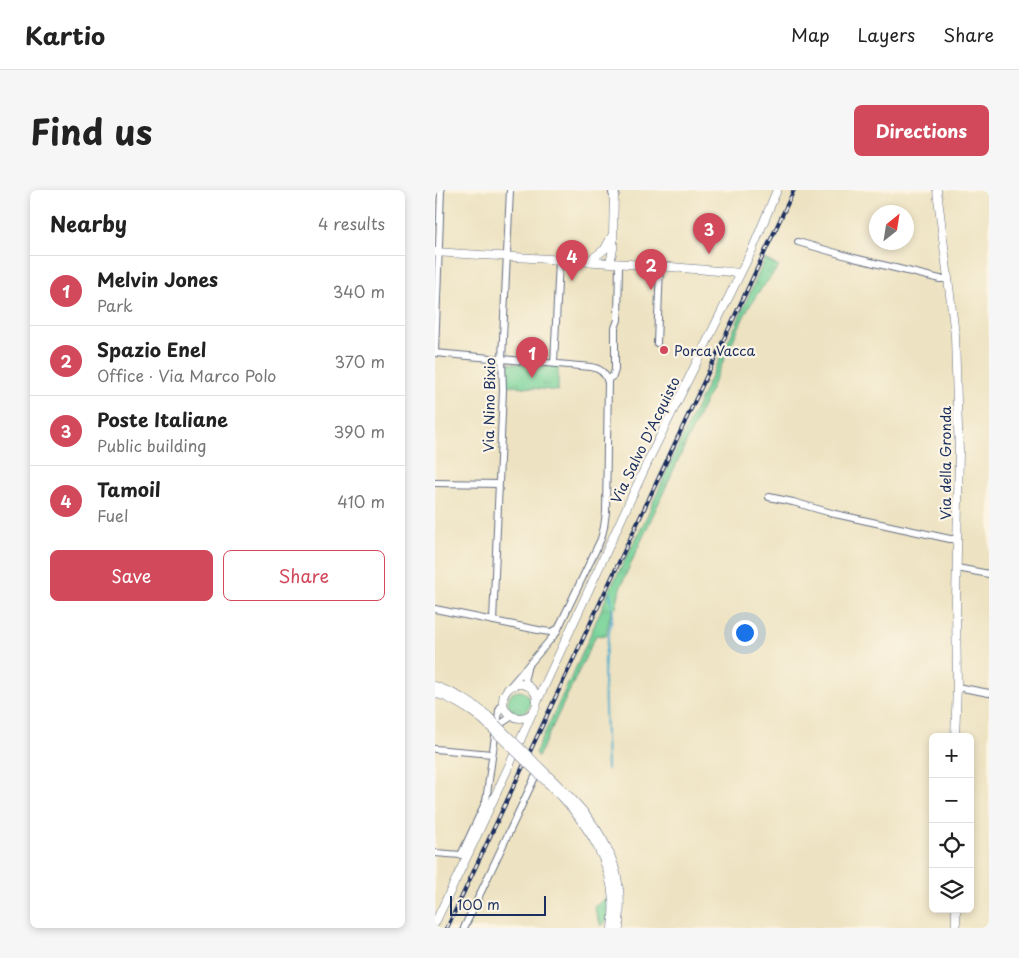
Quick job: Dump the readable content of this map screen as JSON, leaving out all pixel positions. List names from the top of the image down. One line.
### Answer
{"streets":{"street":["Via Nino Bixio","Via Salvo D'Acquisto","Via della Gronda"]},"places":["Porca Vacca"],"scale_bar":"100 m","north":"top right","page":{"header":"Kartio","nav":["Map","Layers","Share"],"title":"Find us","buttons":["Directions",["Save","Share"]],"heading":["Nearby","4 results"],"pins":["3","4","2","1"],"list":[{"mark":"1","name":"Melvin Jones","note":"Park","value":"340 m"},{"mark":"2","name":"Spazio Enel","note":"Office · Via Marco Polo","value":"370 m"},{"mark":"3","name":"Poste Italiane","note":"Public building","value":"390 m"},{"mark":"4","name":"Tamoil","note":"Fuel","value":"410 m"}],"map_buttons":["+","−"],"scale":"100 m"}}
